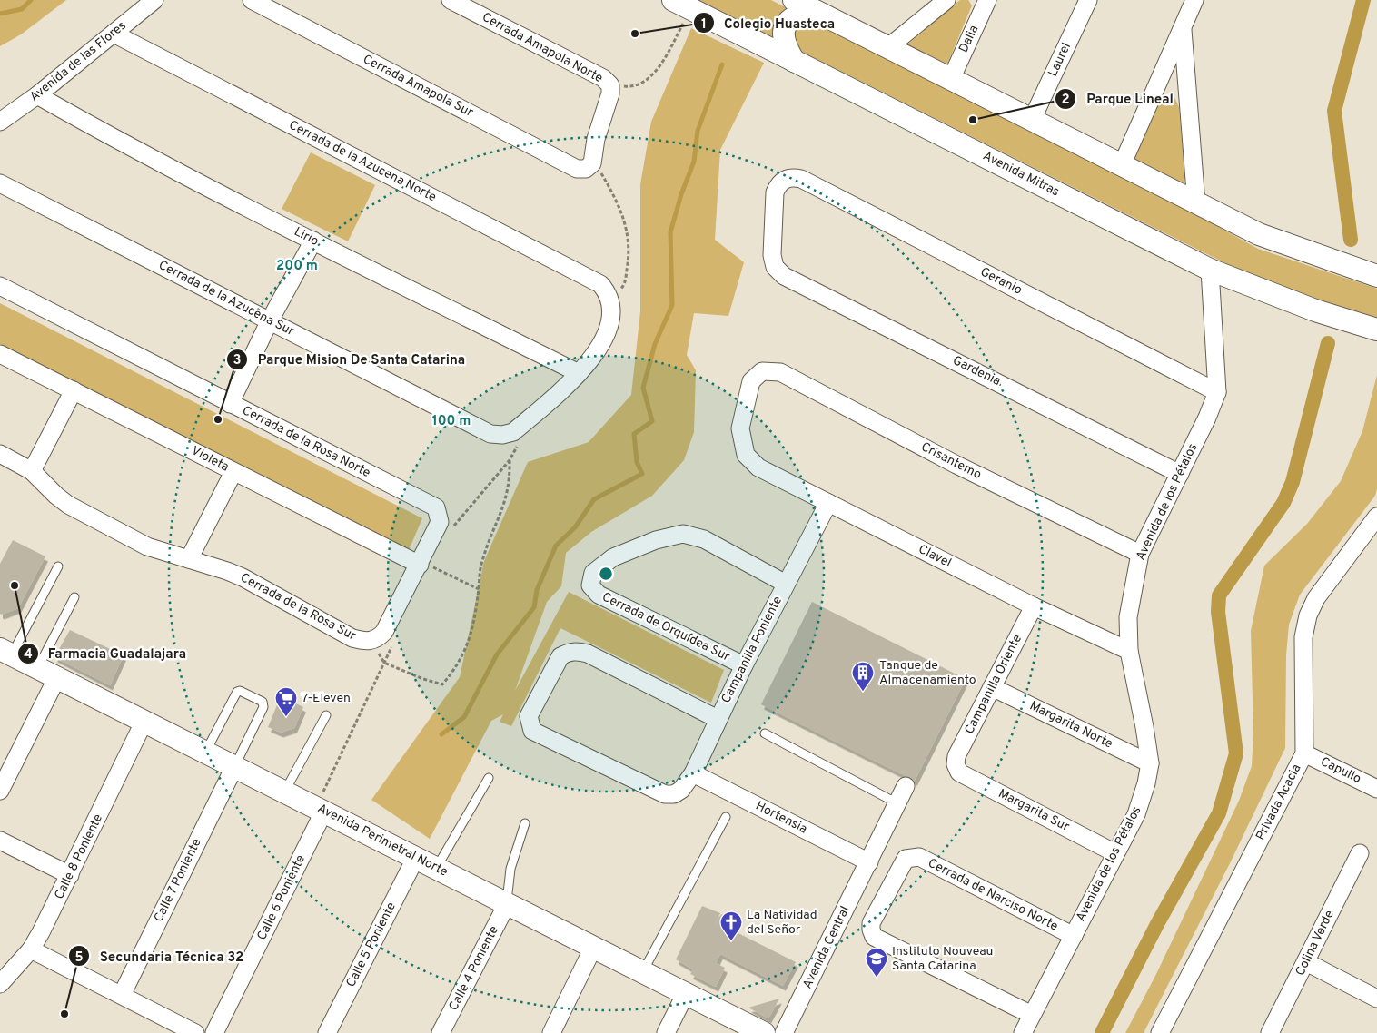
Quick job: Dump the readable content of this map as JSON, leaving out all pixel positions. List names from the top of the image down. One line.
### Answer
{"streets":{"street":["Dalia","Cerrada Amapola Norte","Laurel","Avenida de las Flores","Cerrada Amapola Sur","Cerrada de la Azucena Norte","Avenida Mitras","Lirio","Geranio","Cerrada de la Azucena Sur","Gardenia","Cerrada de la Rosa Norte","Violeta","Crisantemo","Avenida de los Pétalos","Clavel","Cerrada de la Rosa Sur","Cerrada de Orquídea Sur","Campanilla Poniente","Campanilla Oriente","Margarita Norte","Capullo","Privada Acacia","Margarita Sur","Hortensia","Avenida Perimetral Norte","Calle 8 Poniente","Calle 7 Poniente","Cerrada de Narciso Norte","Calle 6 Poniente","Colina Verde","Calle 5 Poniente","Avenida Central","Calle 4 Poniente"]},"crossings":[["Avenida de las Flores","Cerrada de la Azucena Norte"],["Avenida de las Flores","Lirio"],["Avenida Mitras","Avenida de los Pétalos"],["Geranio","Gardenia"],["Geranio","Avenida de los Pétalos"],["Gardenia","Avenida de los Pétalos"],["Cerrada de la Rosa Norte","Violeta"],["Cerrada de la Rosa Norte","Cerrada de la Rosa Sur"],["Violeta","Cerrada de la Rosa Sur"],["Crisantemo","Avenida de los Pétalos"],["Crisantemo","Clavel"],["Avenida de los Pétalos","Clavel"],["Avenida de los Pétalos","Margarita Norte"],["Avenida de los Pétalos","Margarita Sur"],["Avenida de los Pétalos","Cerrada de Narciso Norte"],["Clavel","Campanilla Poniente"],["Clavel","Campanilla Oriente"],["Cerrada de Orquídea Sur","Campanilla Poniente"],["Campanilla Poniente","Hortensia"],["Campanilla Oriente","Margarita Norte"],["Campanilla Oriente","Margarita Sur"],["Capullo","Privada Acacia"],["Hortensia","Avenida Central"],["Avenida Perimetral Norte","Calle 8 Poniente"],["Avenida Perimetral Norte","Calle 7 Poniente"],["Avenida Perimetral Norte","Calle 6 Poniente"],["Avenida Perimetral Norte","Calle 5 Poniente"],["Avenida Perimetral Norte","Calle 4 Poniente"]],"places":{"other":["Colegio Huasteca","Parque Lineal","Parque Mision De Santa Catarina","Farmacia Guadalajara","Secundaria Técnica 32"],"building":["Tanque de Almacenamiento"],"supermarket":["7-Eleven"],"church":["La Natividad del Señor"],"school or university":["Instituto Nouveau Santa Catarina"]},"rings":["200 m","100 m"]}
